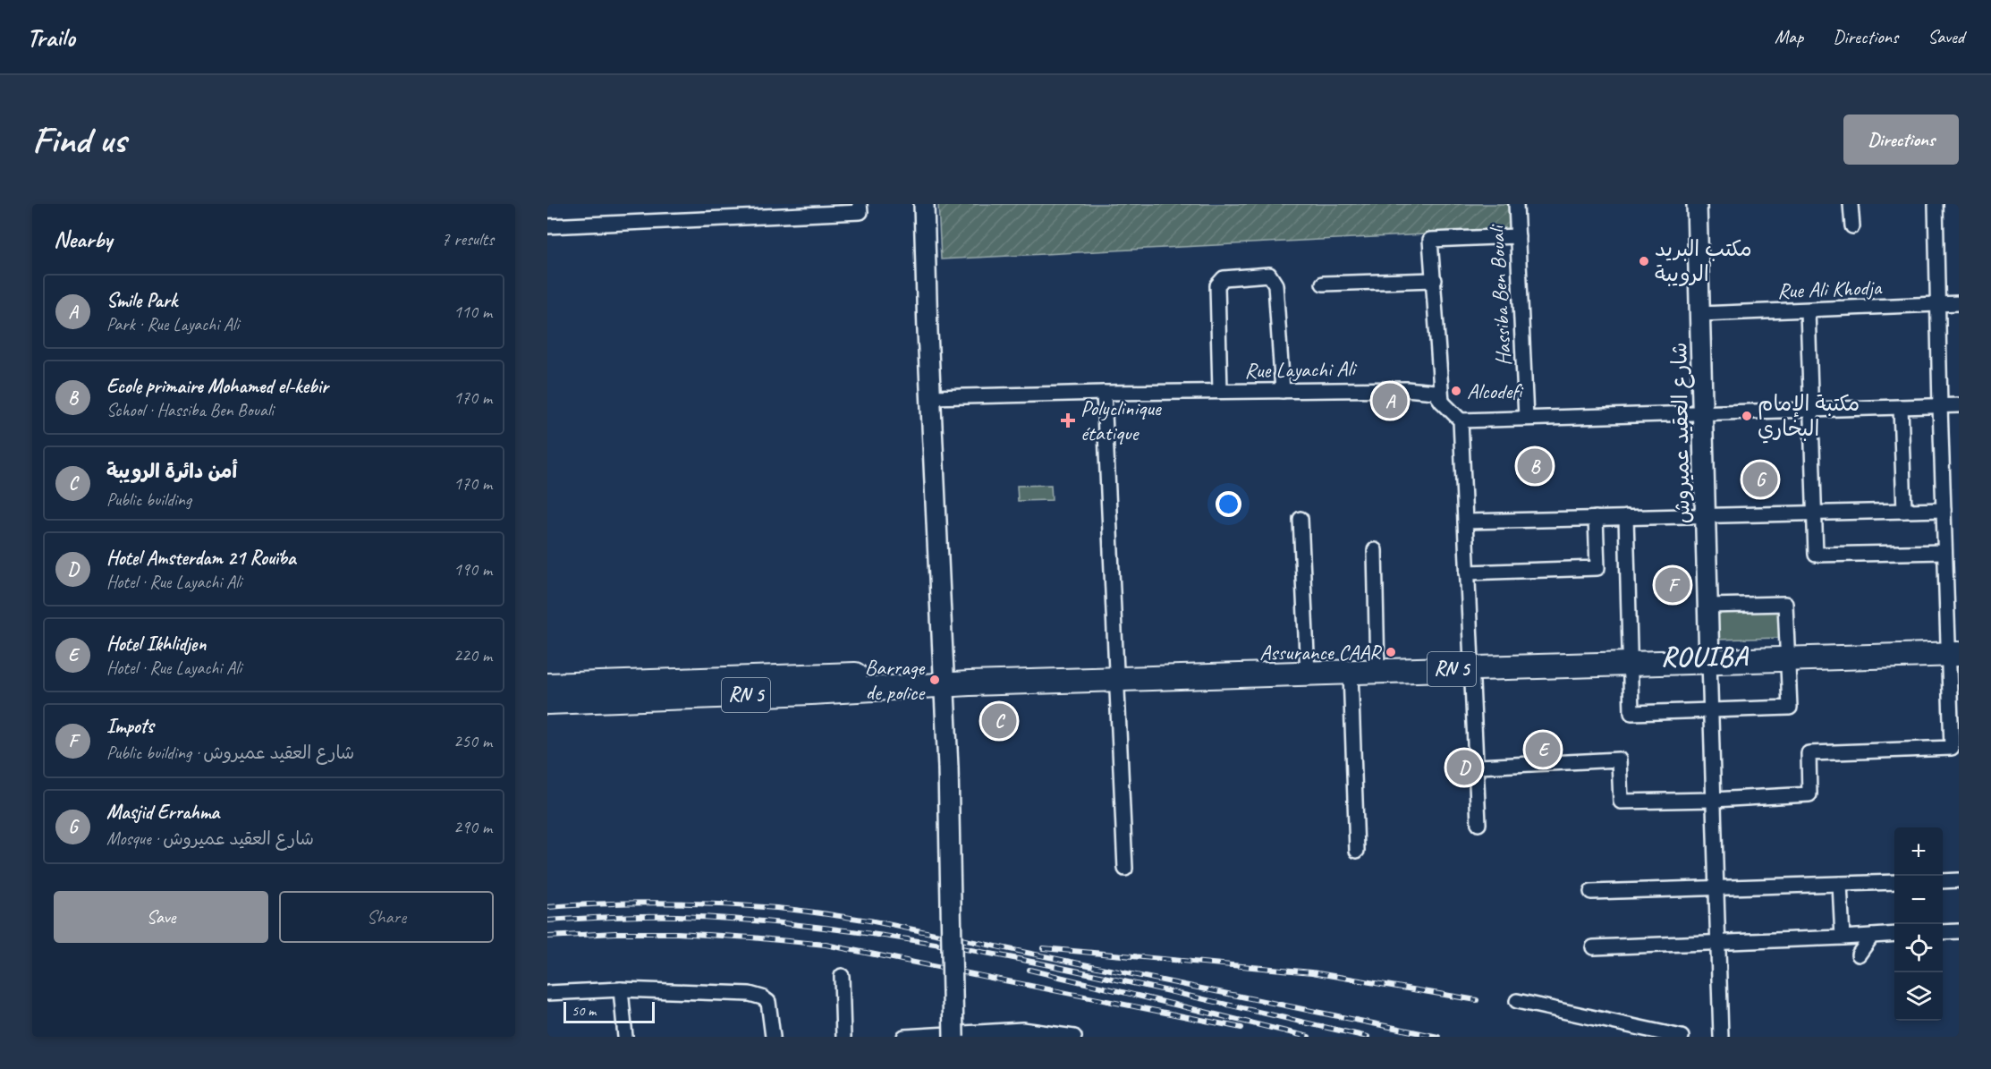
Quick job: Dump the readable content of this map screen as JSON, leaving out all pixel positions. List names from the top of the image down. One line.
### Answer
{"streets":{"highway":["RN 5"],"main road":["شارع العقيد عميروش"],"street":["Rue Ali Khodja","Hassiba Ben Bouali","Rue Layachi Ali"]},"crossings":[["Rue Ali Khodja","شارع العقيد عميروش"],["شارع العقيد عميروش","RN 5"]],"districts":["ROUIBA"],"places":{"other":["مكتب البريد الرويبة","Alcodefi","مكتبة الإمام البخاري","Assurance CAAR","Barrage de police"],"health":["Polyclinique étatique"]},"scale_bar":"50 m","page":{"header":"Trailo","nav":["Map","Directions","Saved"],"buttons":["Directions",["Save","Share"]],"title":"Find us","heading":["Nearby","7 results"],"list":[{"mark":"A","name":"Smile Park","note":"Park · Rue Layachi Ali","value":"110 m"},{"mark":"B","name":"Ecole primaire Mohamed el-kebir","note":"School · Hassiba Ben Bouali","value":"170 m"},{"mark":"C","name":"أمن دائرة الرويبة","note":"Public building","value":"170 m"},{"mark":"D","name":"Hotel Amsterdam 21 Rouïba","note":"Hotel · Rue Layachi Ali","value":"190 m"},{"mark":"E","name":"Hotel Ikhlidjen","note":"Hotel · Rue Layachi Ali","value":"220 m"},{"mark":"F","name":"Impots","note":"Public building · شارع العقيد عميروش","value":"250 m"},{"mark":"G","name":"Masjid Errahma","note":"Mosque · شارع العقيد عميروش","value":"290 m"}],"pins":["A","B","G","F","C","E","D"],"map_buttons":["+","−"],"scale":"50 m"}}
